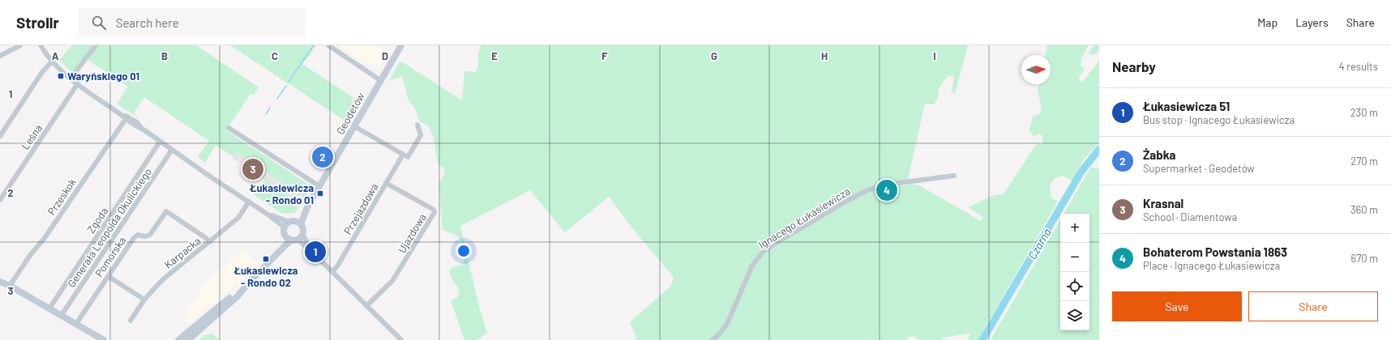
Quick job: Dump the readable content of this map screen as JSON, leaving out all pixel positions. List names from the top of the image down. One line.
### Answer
{"streets":{"main road":["Geodetów"],"street":["Leśna","Przeskok","Przejazdowa","Ignacego Łukasiewicza","Zgoda","Generała Leopolda Okulickiego","Ujazdowa","Karpacka","Pomorska"]},"crossings":[["Przejazdowa","Ujazdowa"],["Karpacka","Pomorska"]],"water":["Czarna"],"places":{"transit":["Waryńskiego 01","Łukasiewicza - Rondo 01","Łukasiewicza - Rondo 02"]},"north":"right","page":{"header":"Strollr","search":"Search here","nav":["Map","Layers","Share"],"heading":["Nearby","4 results"],"list":[{"mark":"1","name":"Łukasiewicza 51","note":"Bus stop · Ignacego Łukasiewicza","value":"230 m"},{"mark":"2","name":"Żabka","note":"Supermarket · Geodetów","value":"270 m"},{"mark":"3","name":"Krasnal","note":"School · Diamentowa","value":"360 m"},{"mark":"4","name":"Bohaterom Powstania 1863","note":"Place · Ignacego Łukasiewicza","value":"670 m"}],"pins":["2","3","4","1"],"map_buttons":["+","−"],"buttons":["Save","Share"]},"grid":{"columns":["A","B","C","D","E","F","G","H","I"],"rows":["1","2","3"]}}
